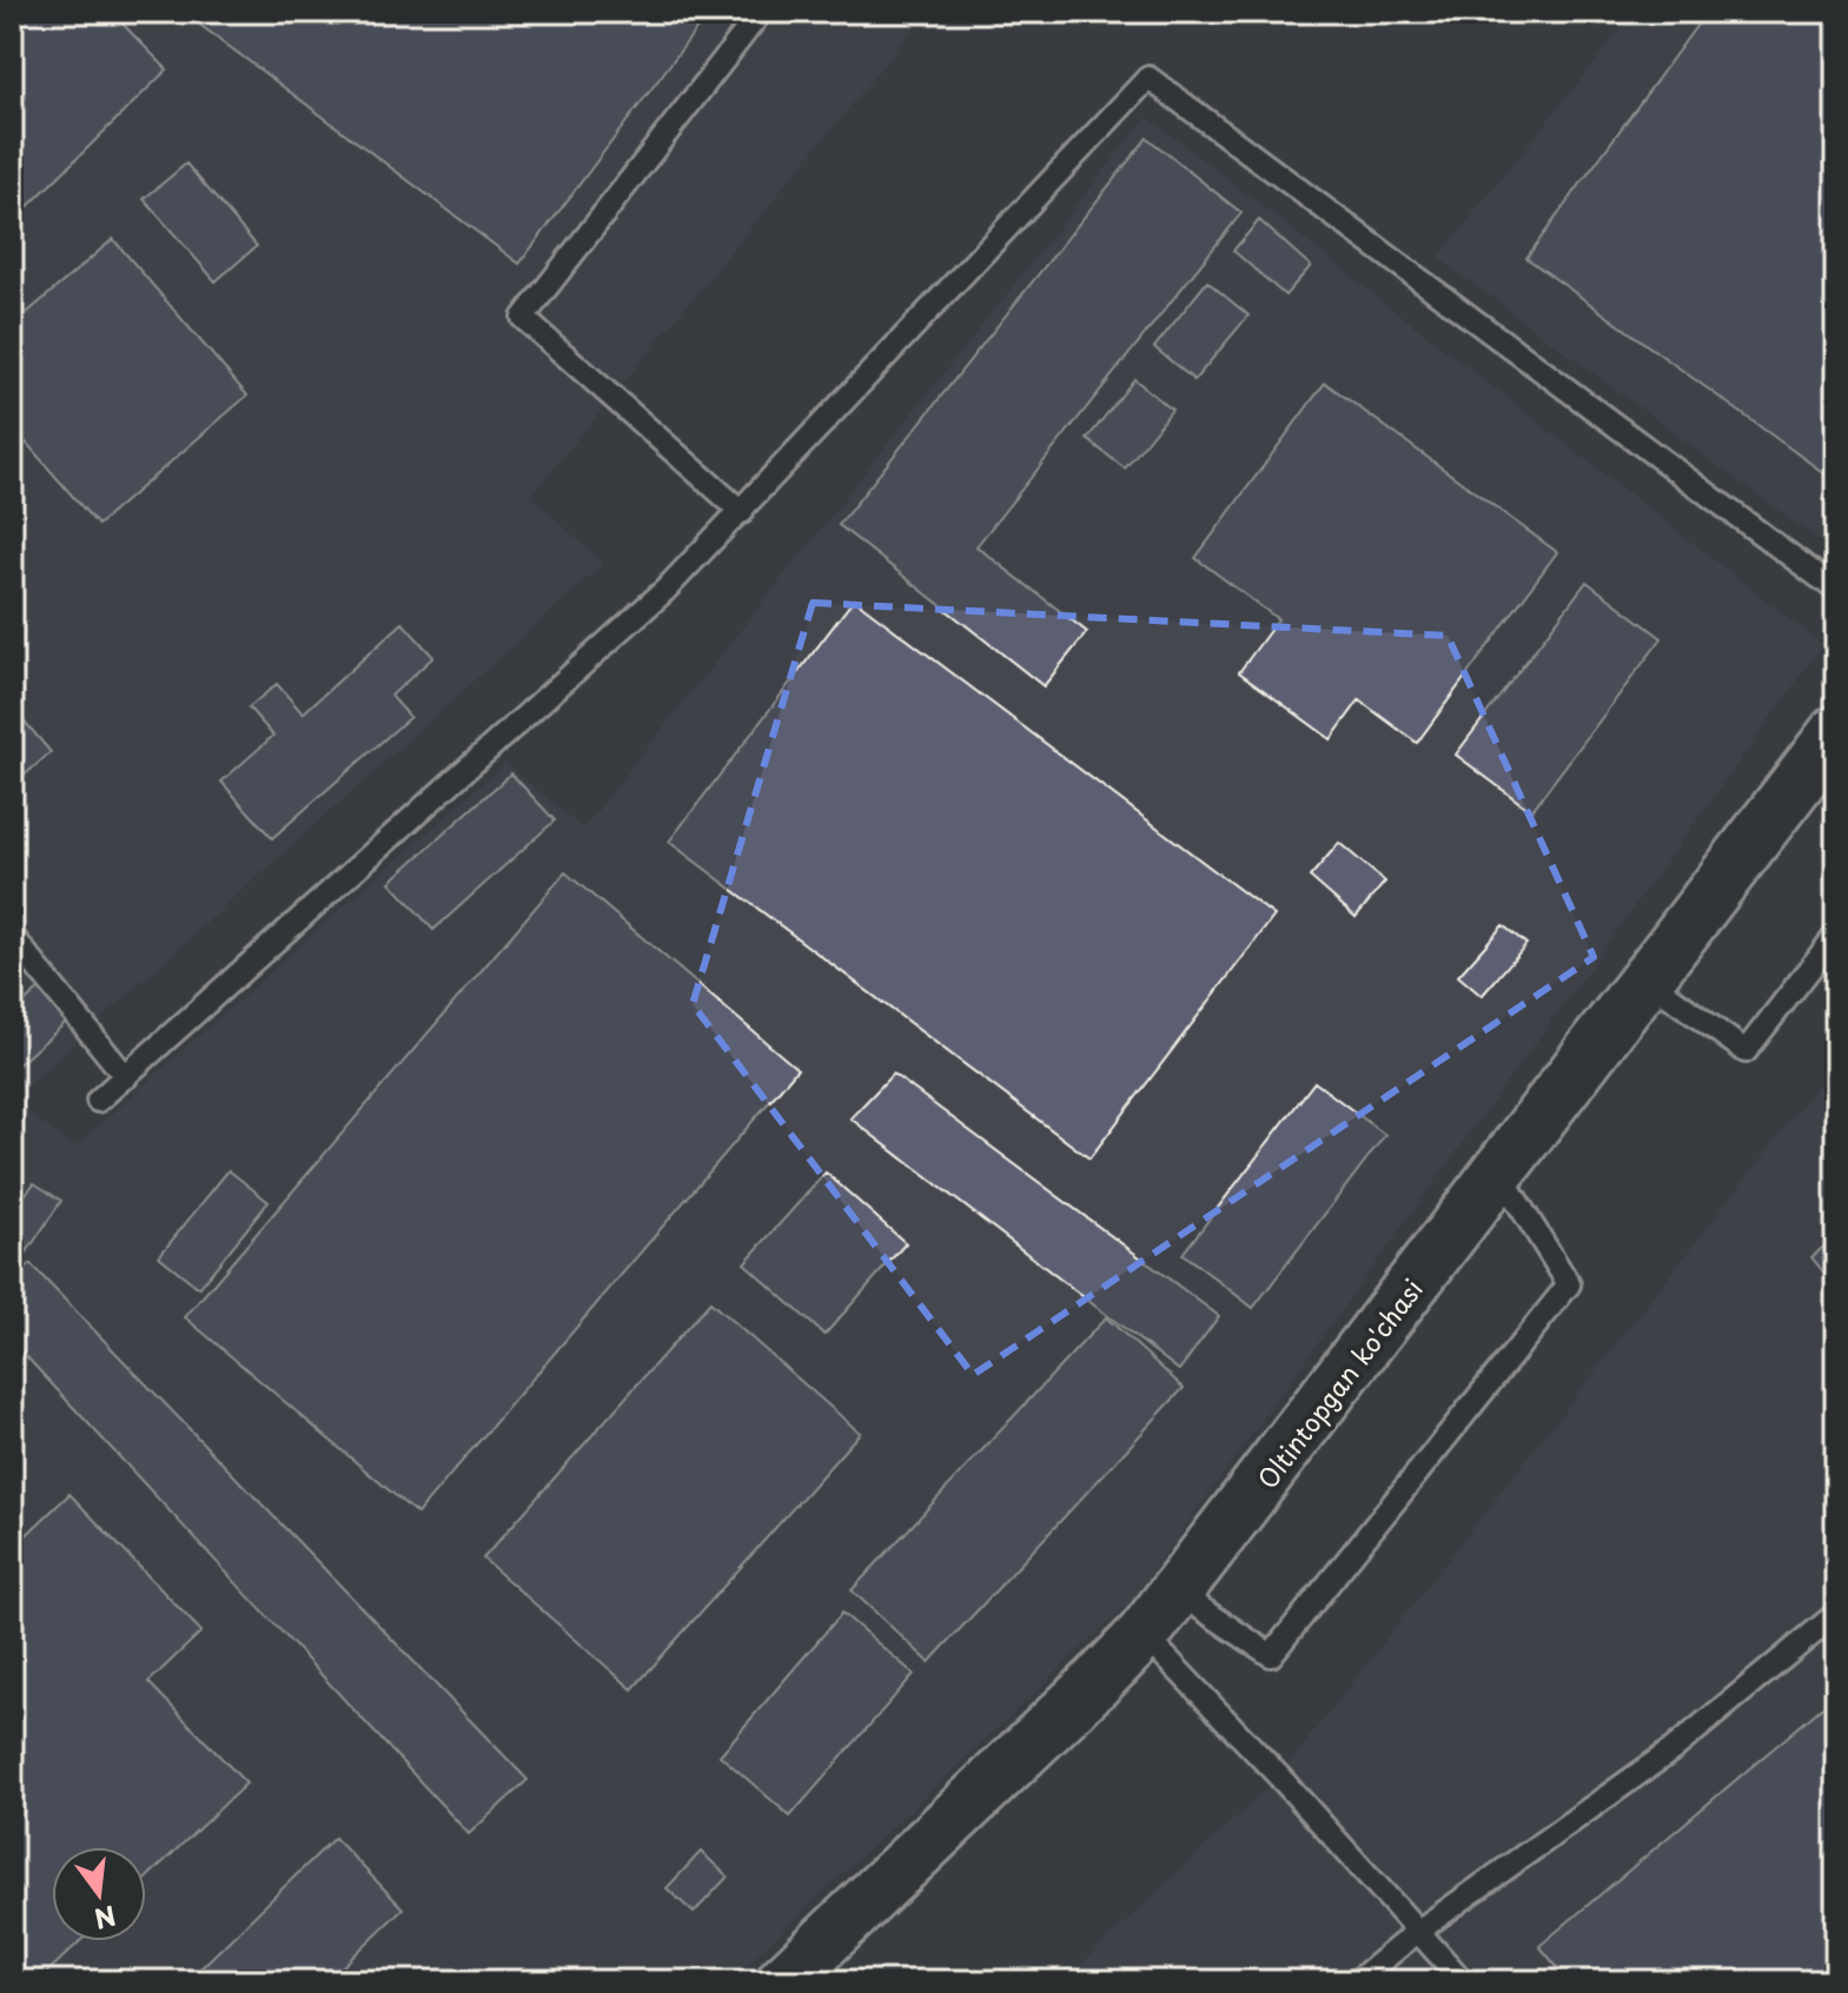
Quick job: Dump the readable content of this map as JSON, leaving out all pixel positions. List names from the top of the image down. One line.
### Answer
{"streets":{"street":["Oltintopgan ko'chasi"]},"north":"bottom"}
